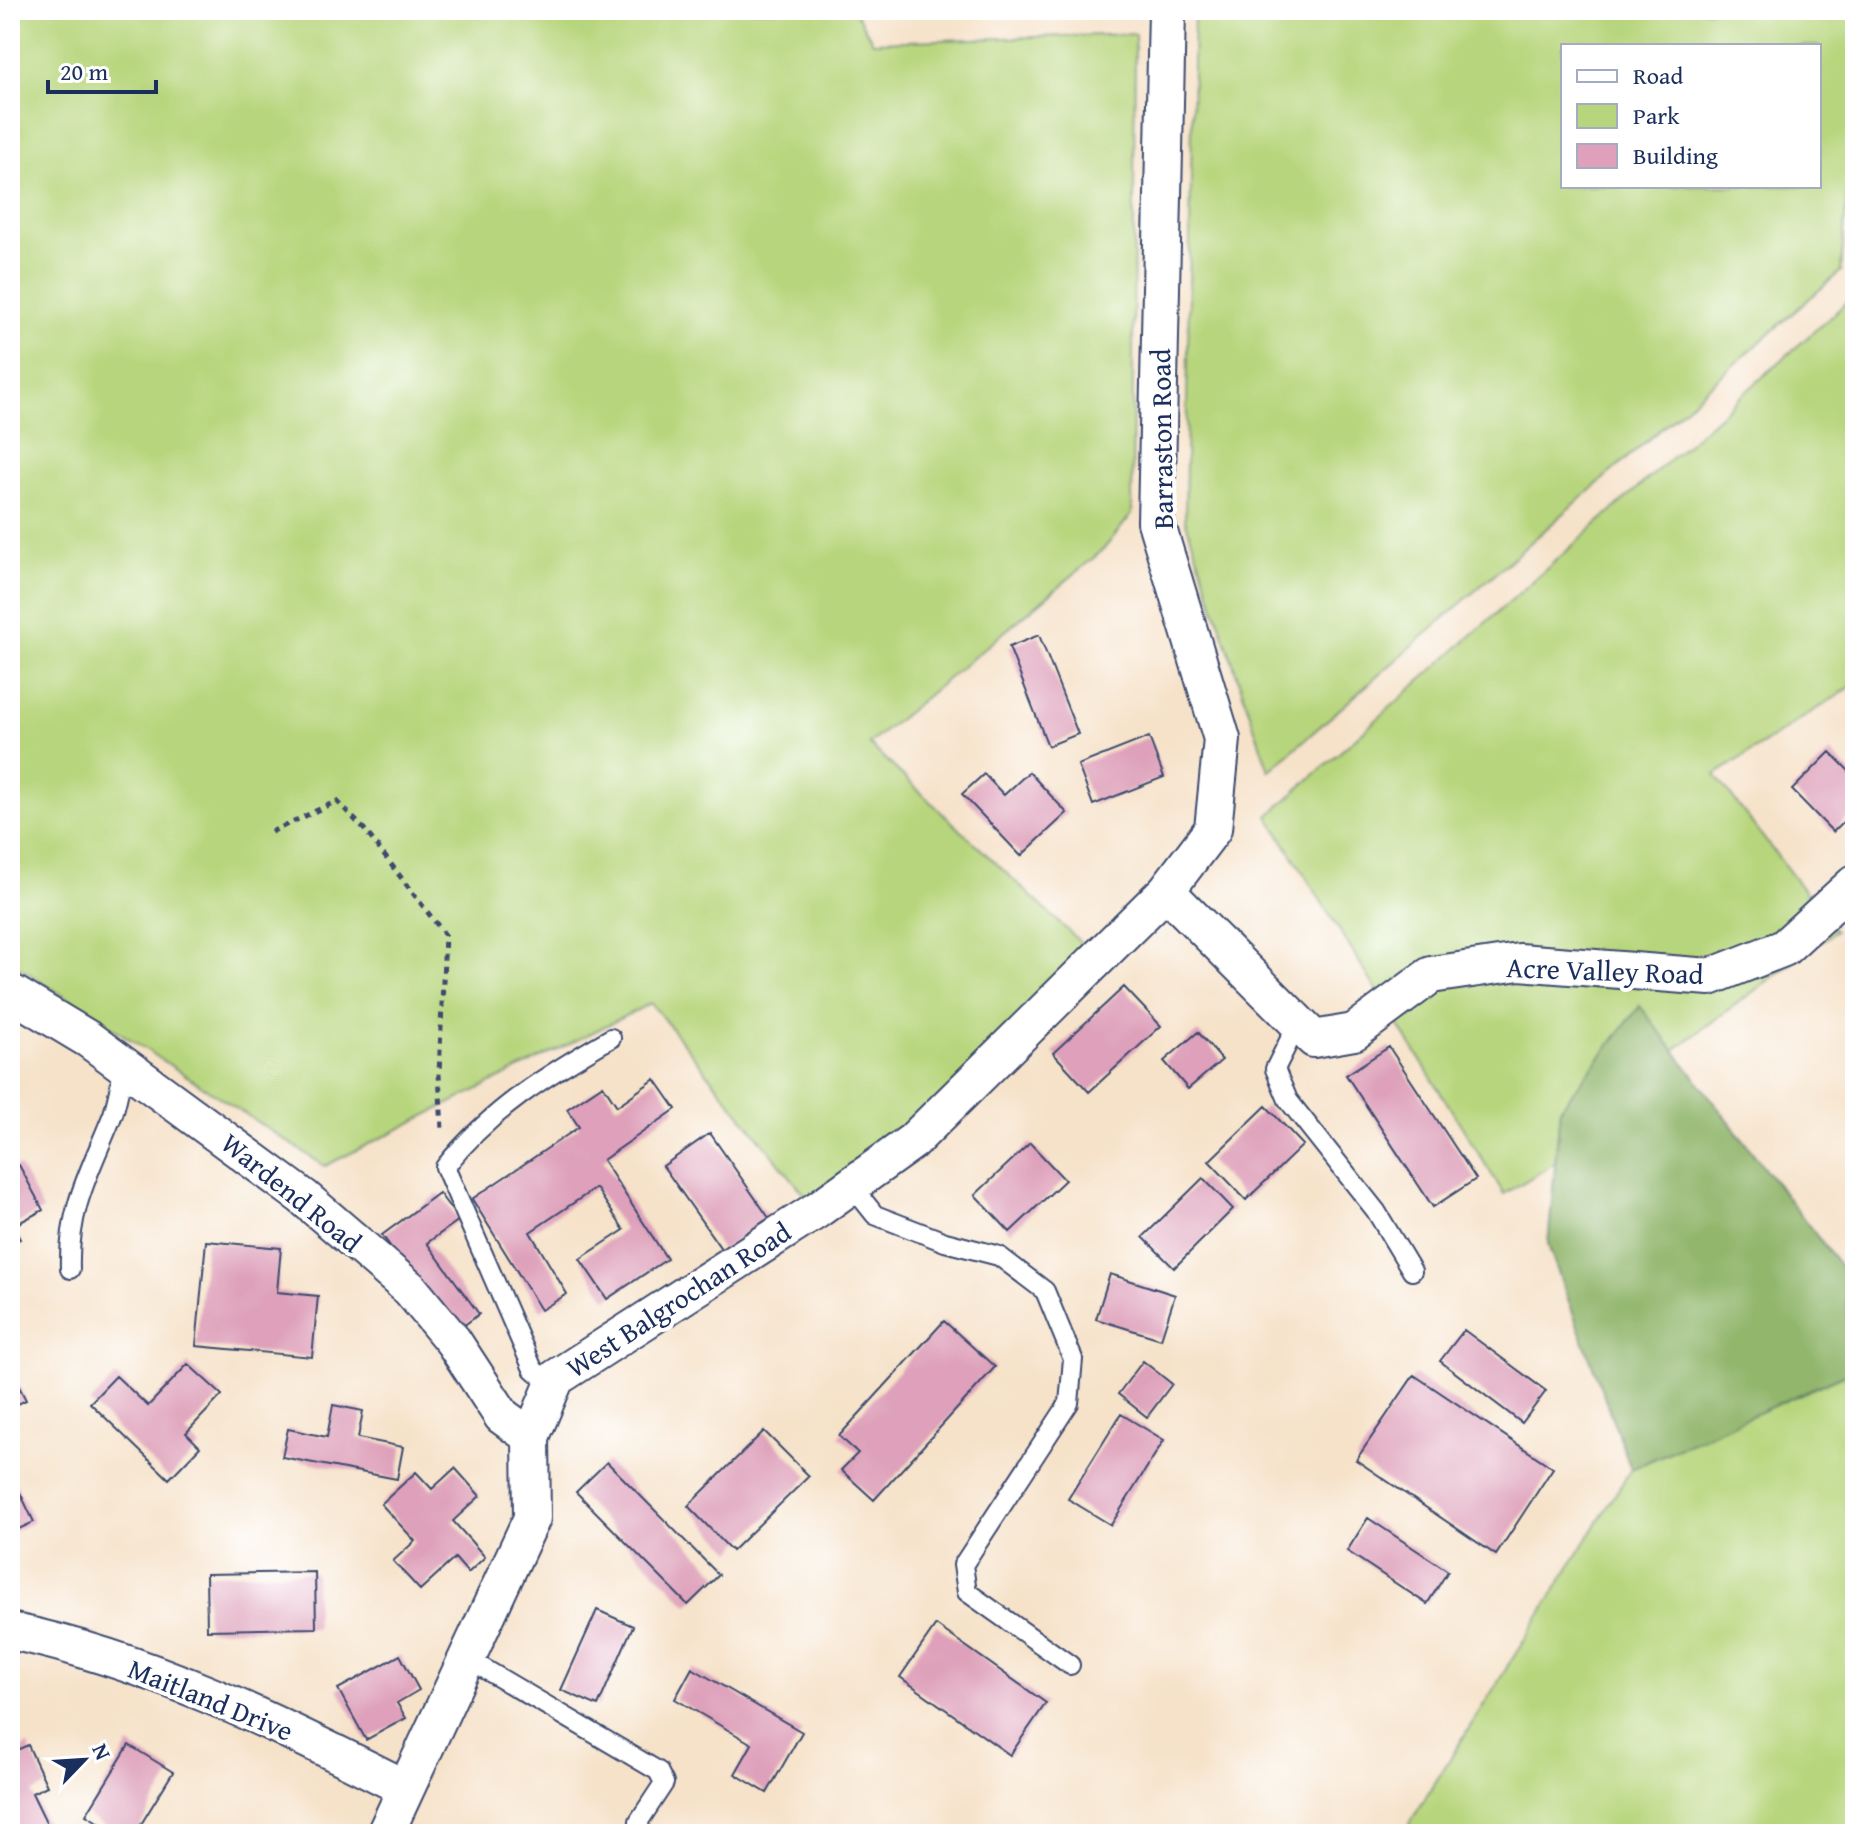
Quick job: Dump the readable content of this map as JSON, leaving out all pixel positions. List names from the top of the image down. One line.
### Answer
{"streets":{"street":["Barraston Road","Acre Valley Road","Wardend Road","West Balgrochan Road","Maitland Drive"]},"crossings":[["Barraston Road","Acre Valley Road"],["Barraston Road","West Balgrochan Road"],["Acre Valley Road","West Balgrochan Road"],["Wardend Road","West Balgrochan Road"],["West Balgrochan Road","Maitland Drive"]],"legend":["Road","Park","Building"],"scale_bar":"20 m","north":"top right"}
